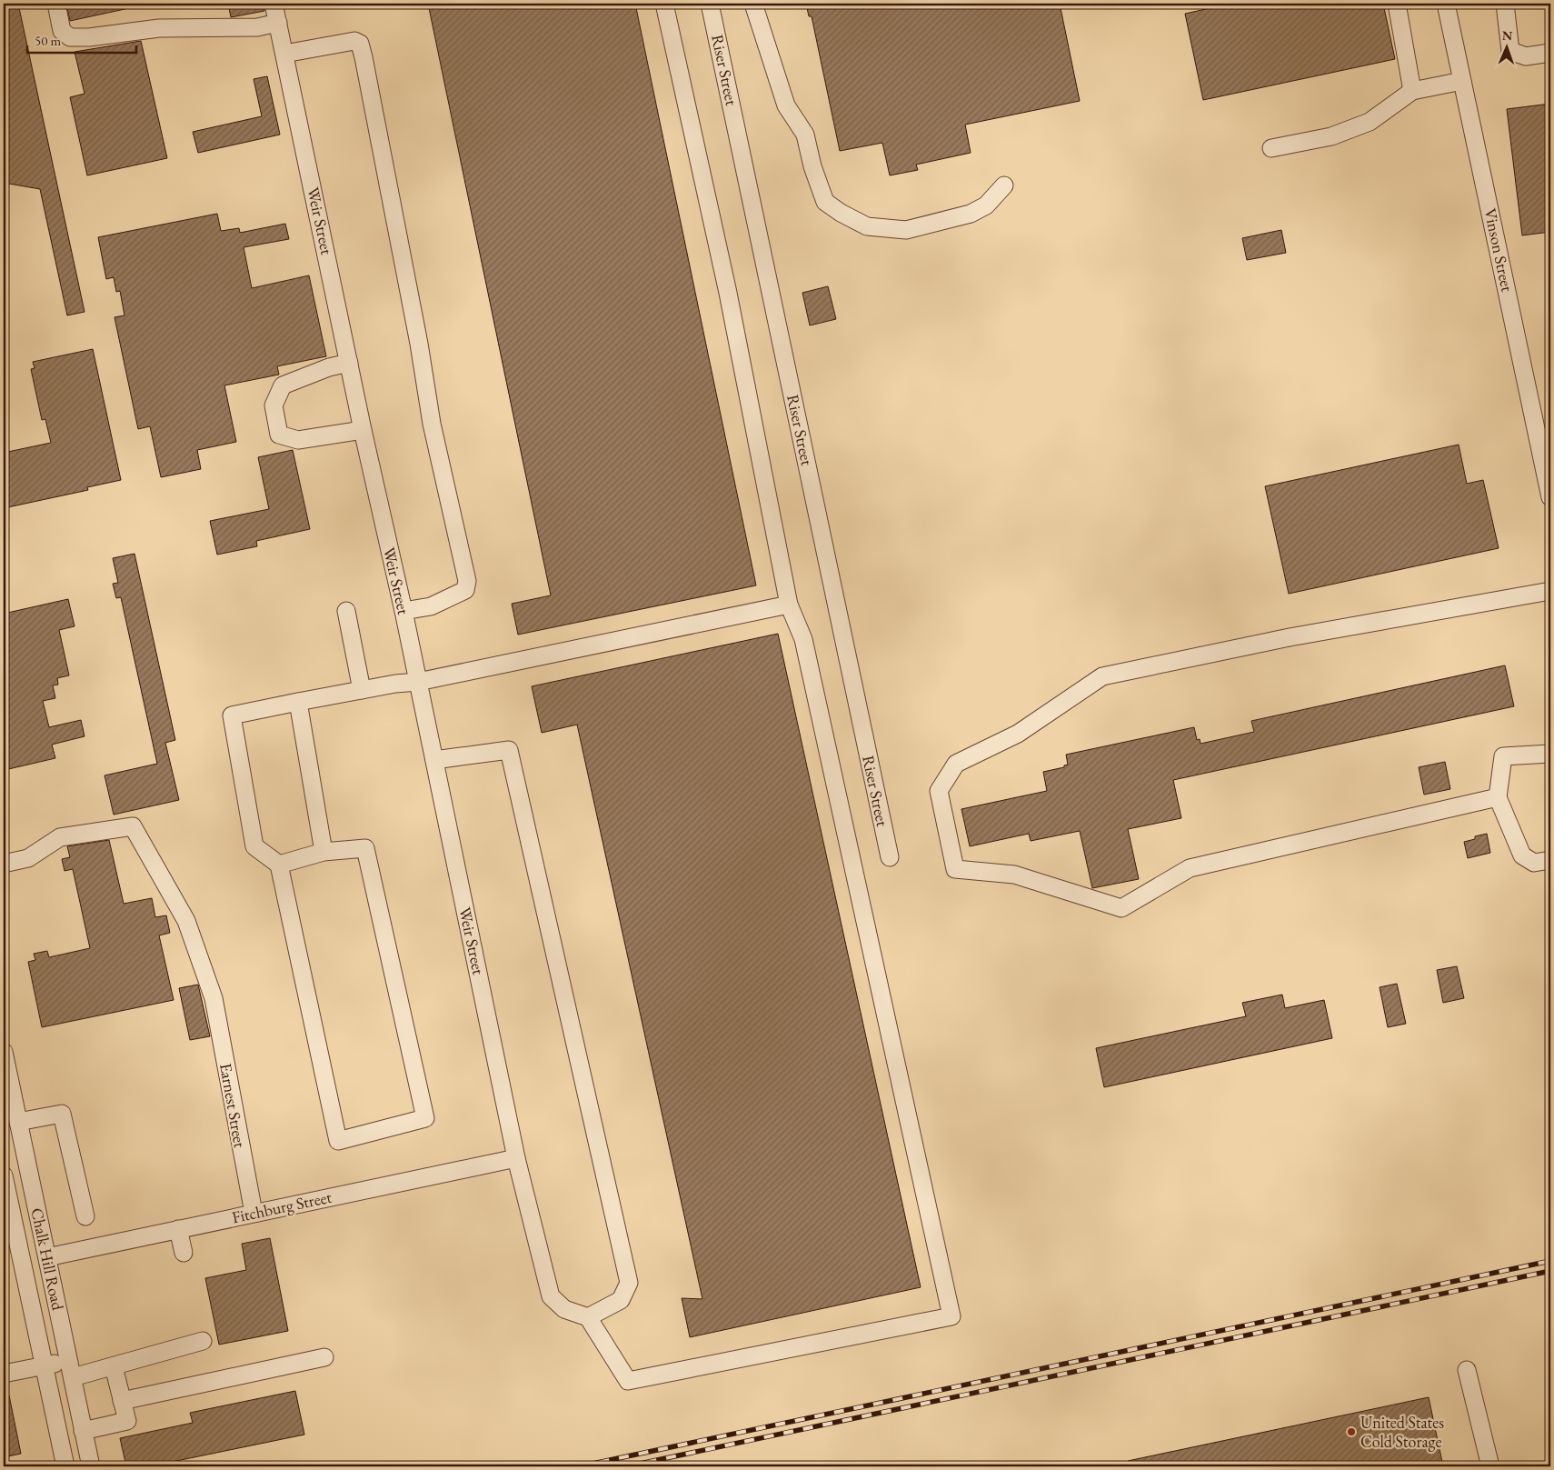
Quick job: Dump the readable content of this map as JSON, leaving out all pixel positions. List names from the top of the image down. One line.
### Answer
{"streets":{"street":["Riser Street","Weir Street","Vinson Street","Earnest Street","Fitchburg Street","Chalk Hill Road"]},"crossings":[["Weir Street","Fitchburg Street"],["Earnest Street","Fitchburg Street"],["Fitchburg Street","Chalk Hill Road"]],"places":["United States Cold Storage"],"scale_bar":"50 m","north":"top"}
